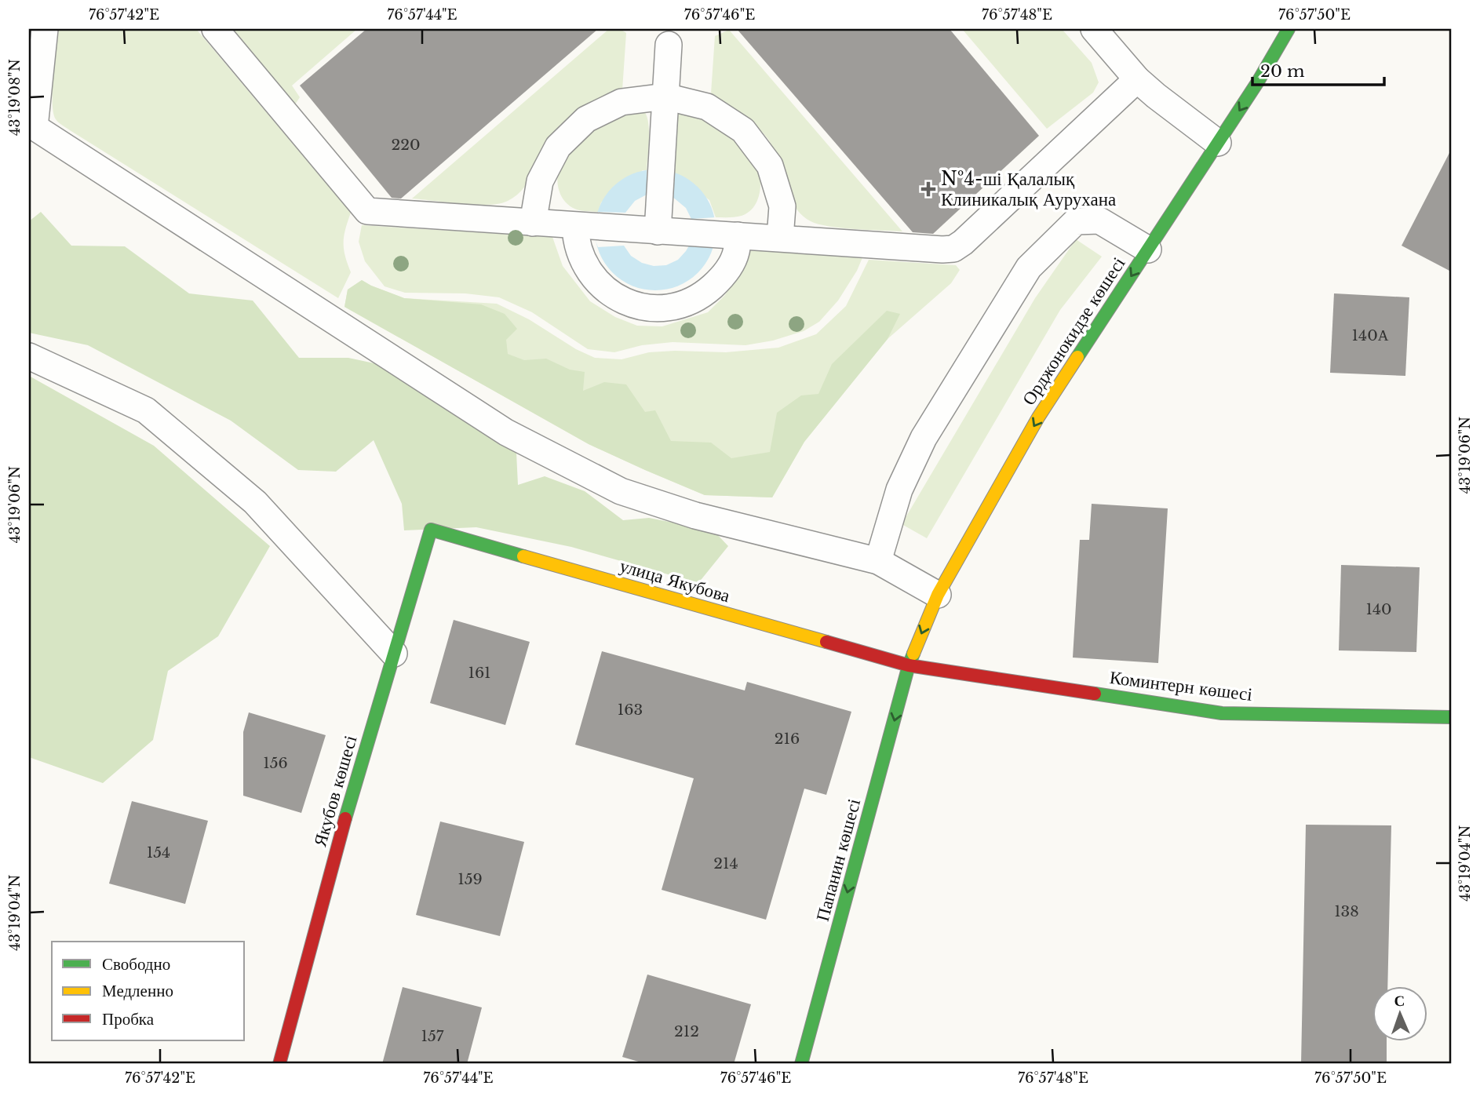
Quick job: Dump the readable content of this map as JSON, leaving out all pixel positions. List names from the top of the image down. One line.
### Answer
{"streets":{"street":["Орджонокидзе көшесі","улица Якубова","Коминтерн көшесі","Якубов көшесі","Папанин көшесі"]},"crossings":[["Орджонокидзе көшесі","улица Якубова"],["Орджонокидзе көшесі","Коминтерн көшесі"],["Орджонокидзе көшесі","Папанин көшесі"],["улица Якубова","Коминтерн көшесі"],["улица Якубова","Якубов көшесі"],["улица Якубова","Папанин көшесі"],["Коминтерн көшесі","Папанин көшесі"]],"one_way":["Орджонокидзе көшесі","Папанин көшесі"],"places":{"health":["№4-ші Қалалық Клиникалық Аурухана"]},"house_numbers":["220","140А","140","161","163","216","156","154","214","159","138","212","157"],"legend":["Свободно","Медленно","Пробка"],"scale_bar":"20 m","north":"top","coordinates":["76°57'42\"E","76°57'44\"E","76°57'46\"E","76°57'48\"E","76°57'50\"E","43°19'08\"N","43°19'06\"N","43°19'04\"N"]}
